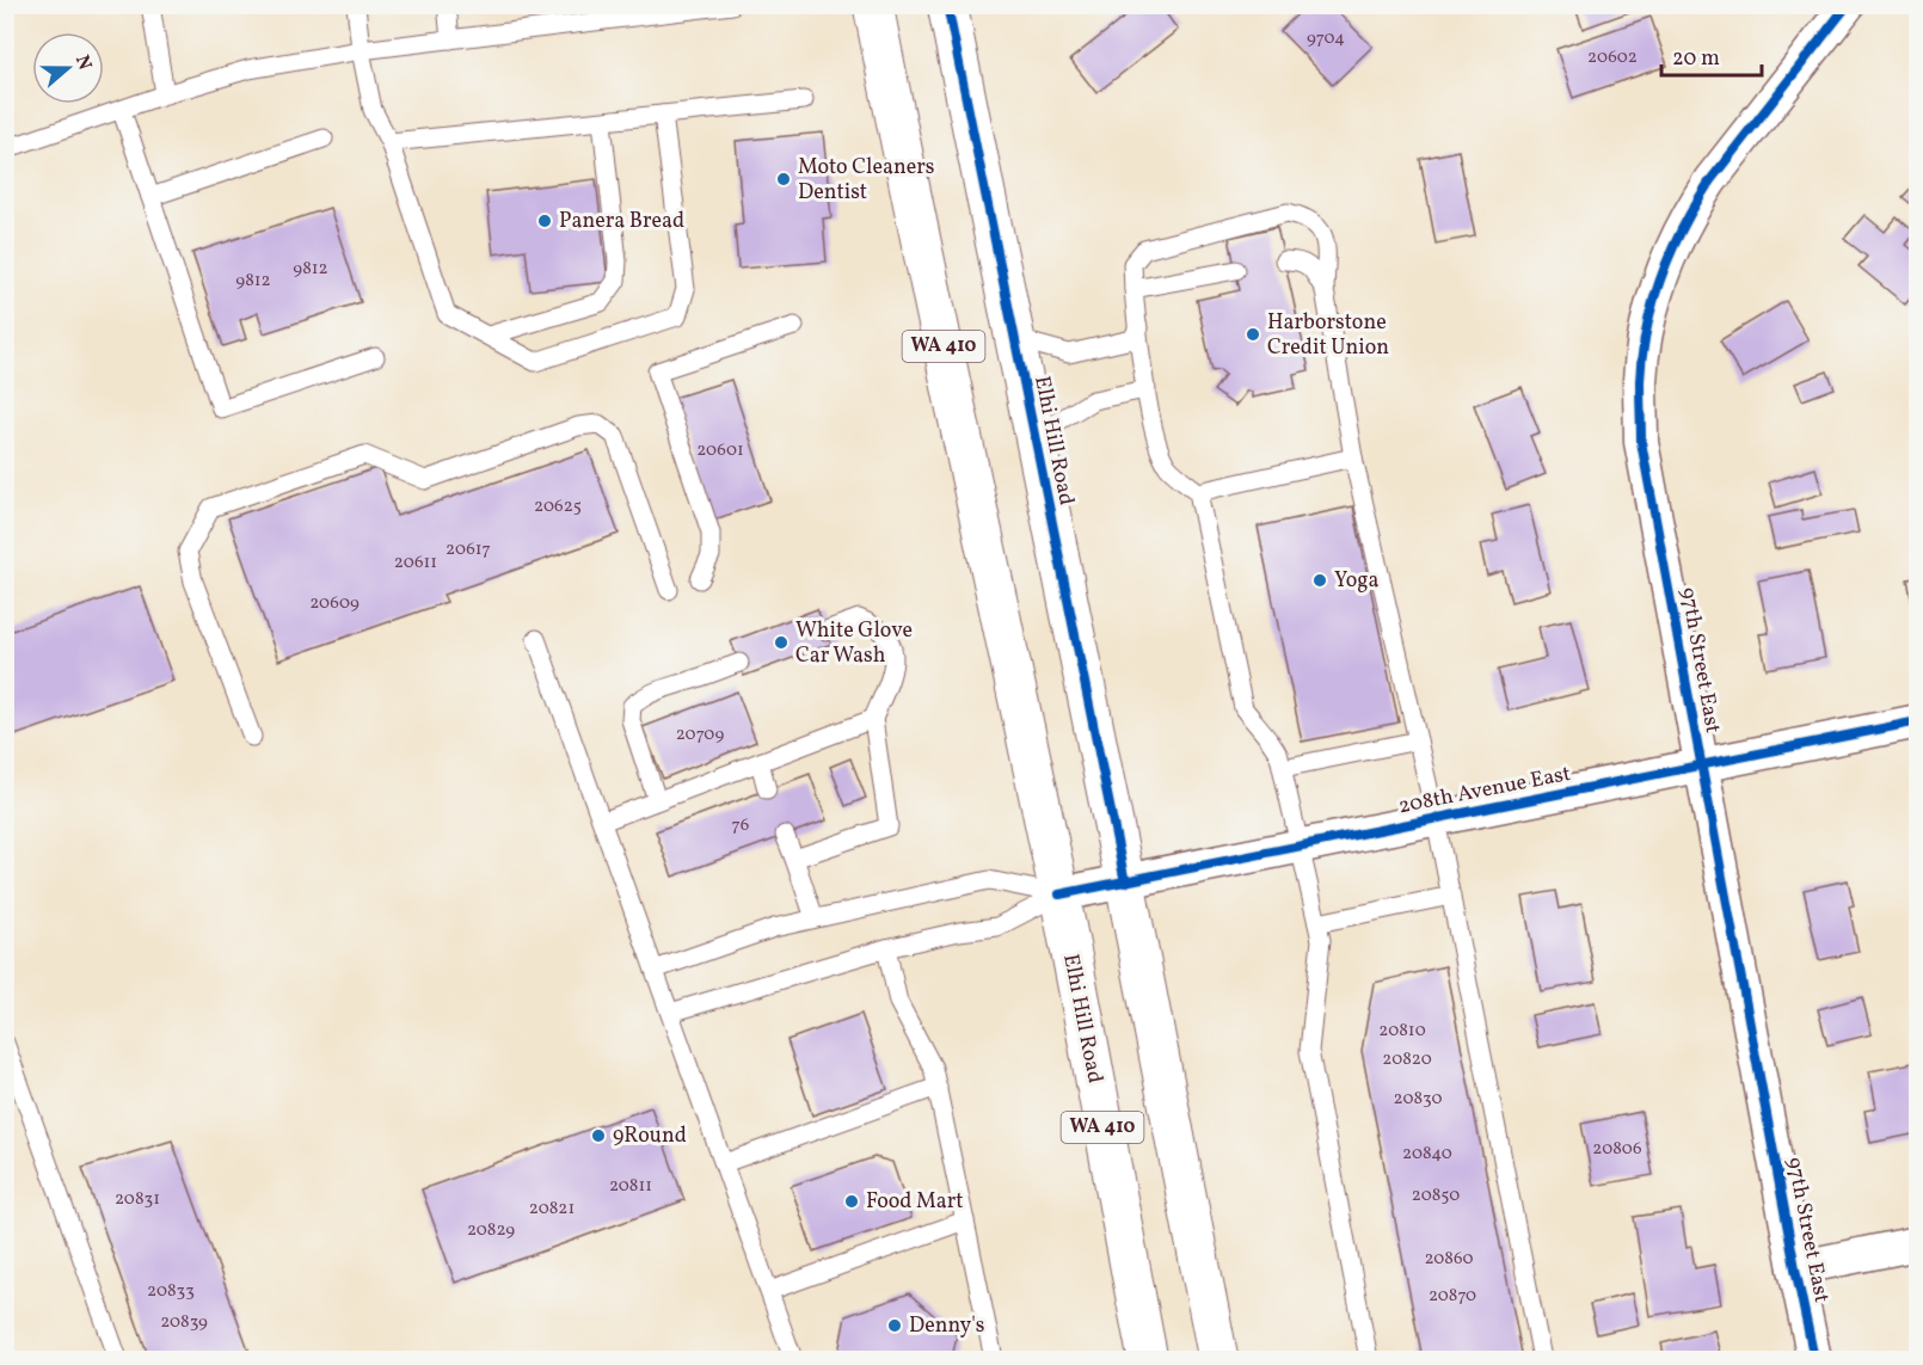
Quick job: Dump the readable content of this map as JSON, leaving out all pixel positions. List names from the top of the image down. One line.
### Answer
{"streets":{"main road":["WA 410","Elhi Hill Road"],"street":["97th Street East","208th Avenue East"]},"crossings":[["Elhi Hill Road","208th Avenue East"],["97th Street East","208th Avenue East"]],"places":["Moto Cleaners Dentist","Panera Bread","Harborstone Credit Union","Yoga","White Glove Car Wash","9Round","Food Mart","Denny's"],"house_numbers":["9704","20602","9812","9812","20601","20625","20617","20611","20609","20709","76","20810","20820","20830","20806","20840","20811","20850","20831","20821","20829","20860","20833","20870","20839"],"scale_bar":"20 m","north":"right"}
